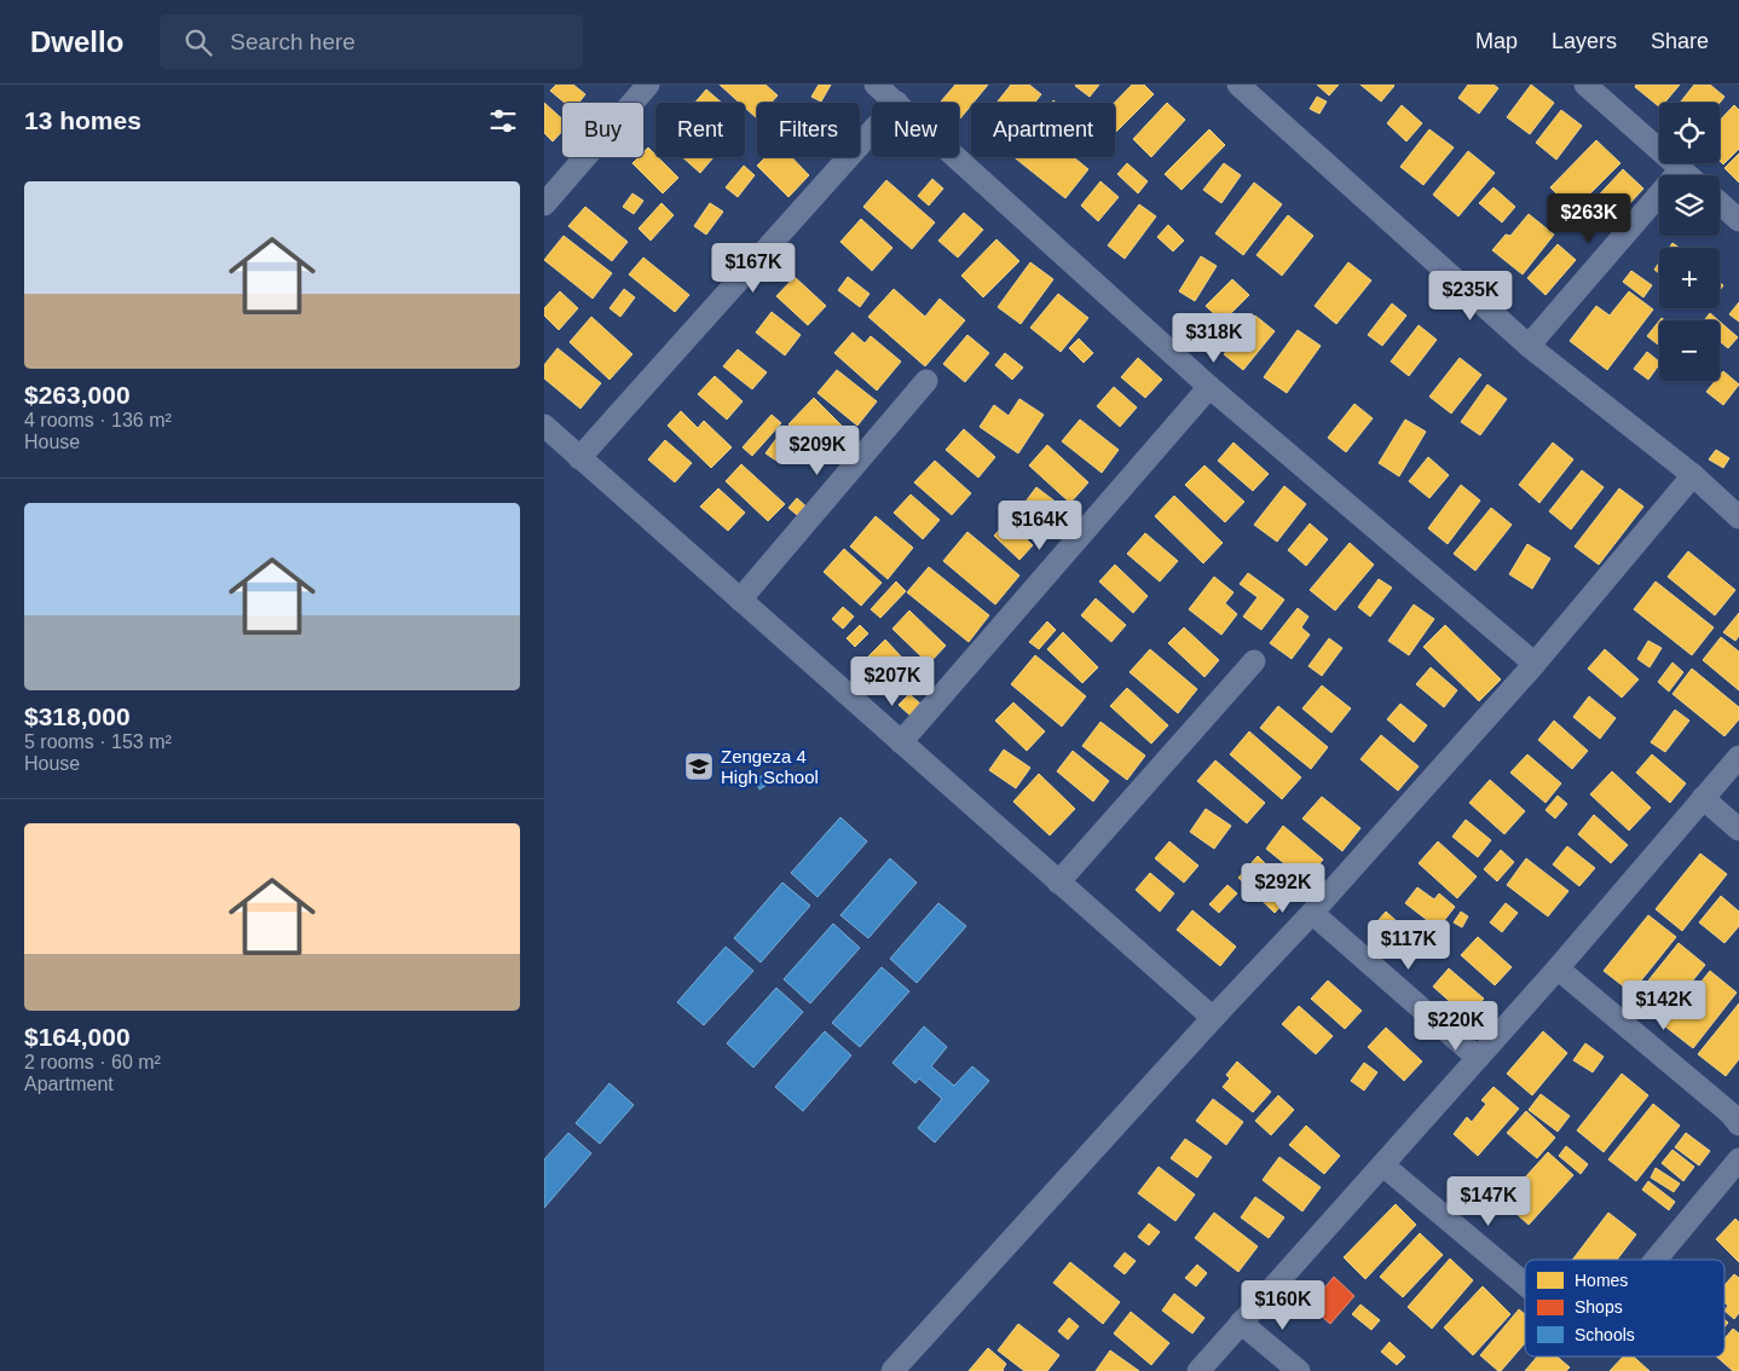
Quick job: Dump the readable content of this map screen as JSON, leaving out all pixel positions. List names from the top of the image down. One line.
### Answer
{"places":{"school or university":["Zengeza 4 High School"]},"legend":["Homes","Shops","Schools"],"page":{"header":"Dwello","search":"Search here","nav":["Map","Layers","Share"],"heading":"13 homes","map_buttons":["+","−"],"chip":["Buy","Rent","Filters","New","Apartment"],"list":[{"name":"$263,000","note":"4 rooms · 136 m² · House"},{"name":"$318,000","note":"5 rooms · 153 m² · House"},{"name":"$164,000","note":"2 rooms · 60 m² · Apartment"}],"price":["$263K","$167K","$235K","$318K","$209K","$164K","$207K","$292K","$117K","$142K","$220K","$147K","$160K"]}}
